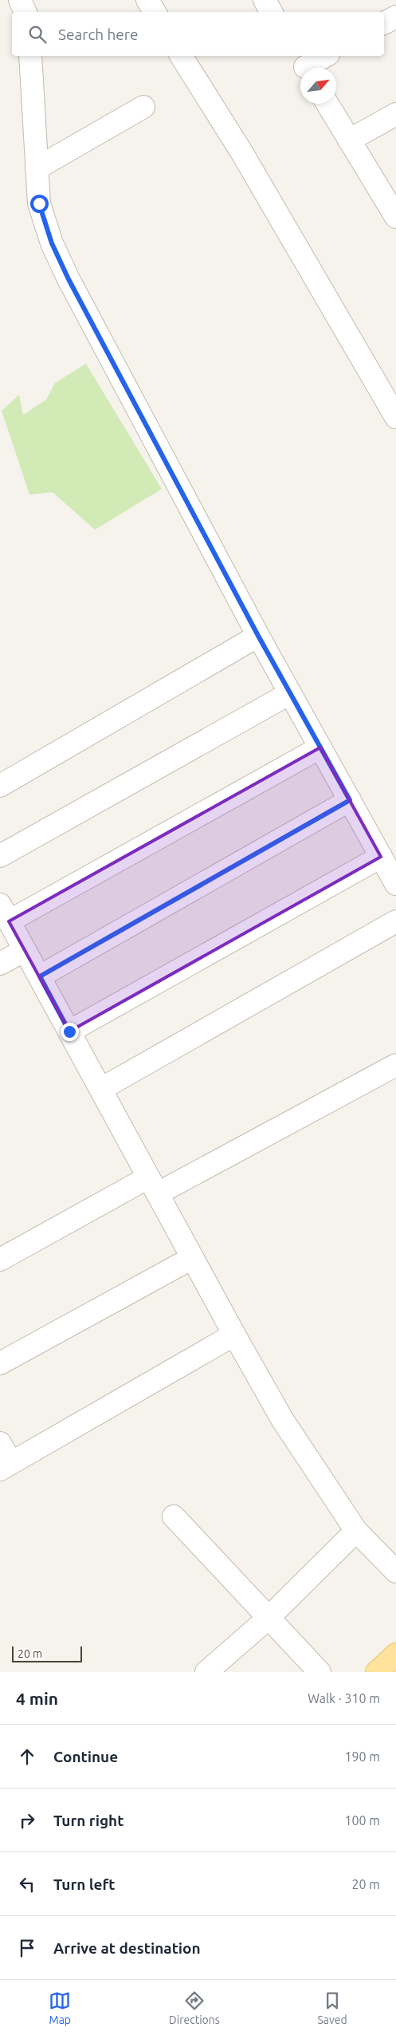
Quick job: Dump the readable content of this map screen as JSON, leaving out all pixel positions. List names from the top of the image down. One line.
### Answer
{"scale_bar":"20 m","north":"top right","page":{"search":"Search here","scale":"20 m","heading":["4 min","Walk · 310 m"],"list":[["Continue","190 m"],["Turn right","100 m"],["Turn left","20 m"],"Arrive at destination"],"nav":["Map","Directions","Saved"]}}
